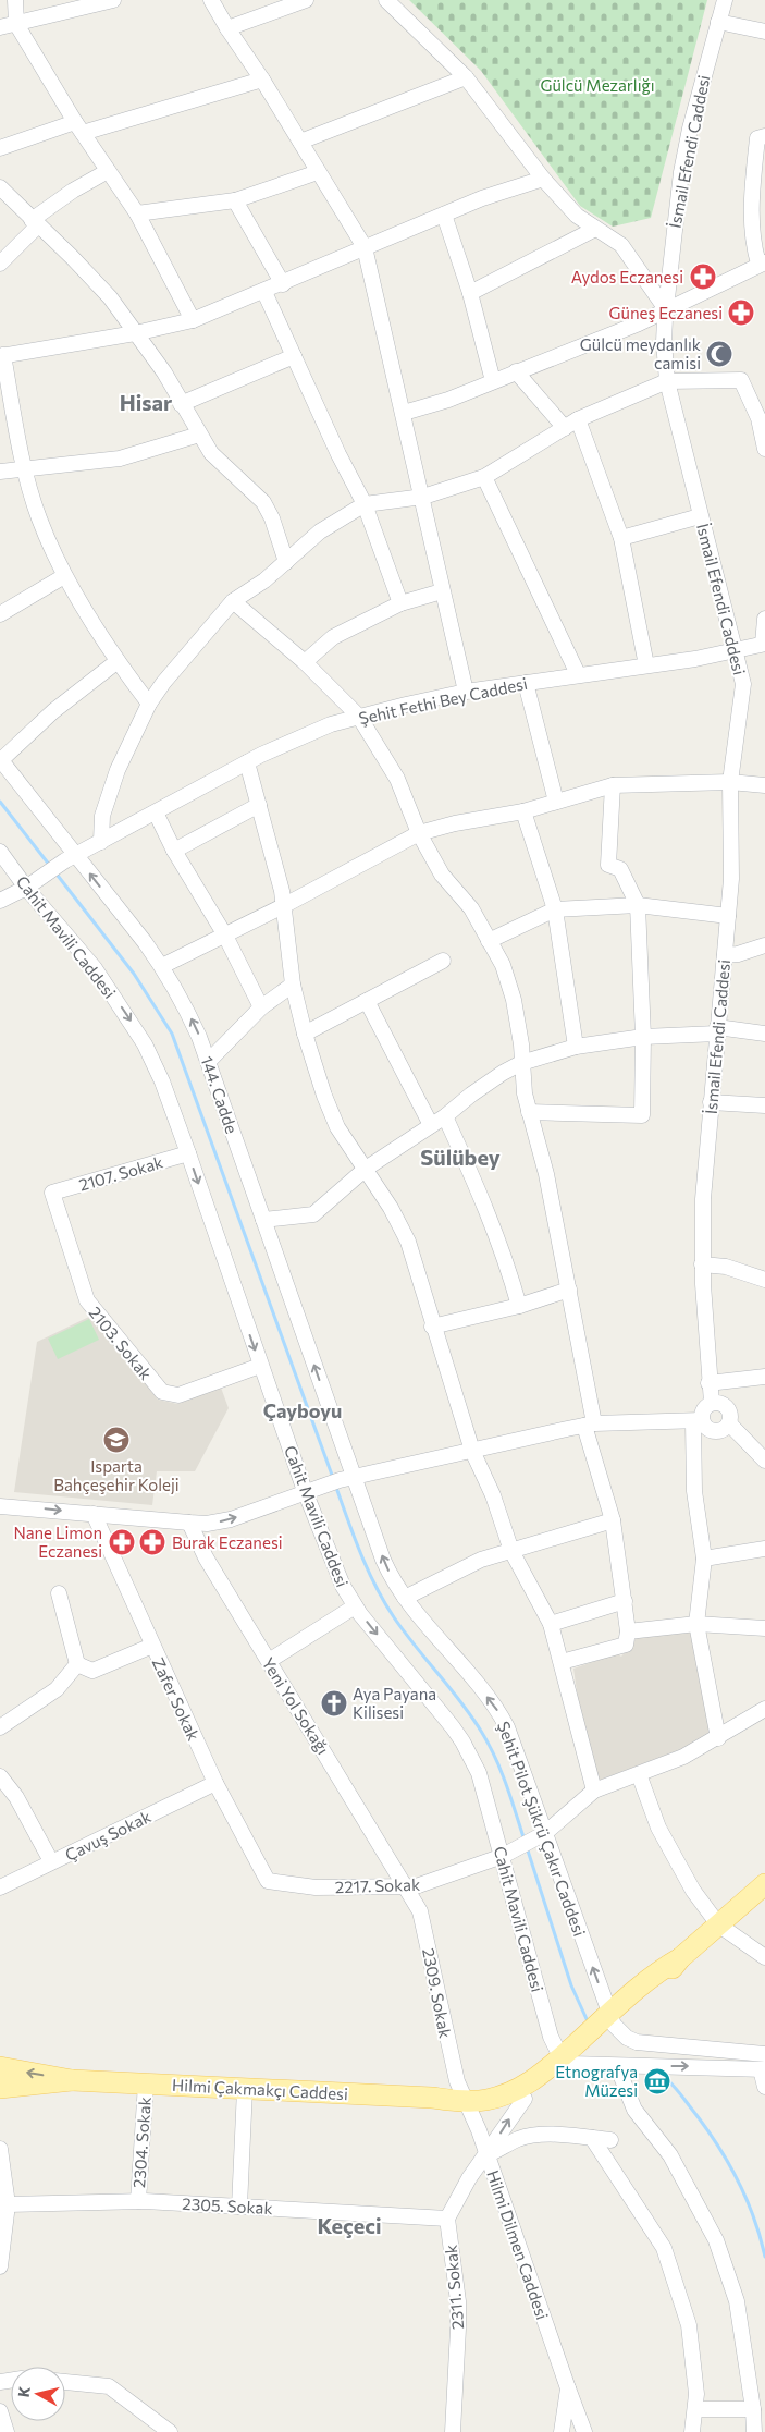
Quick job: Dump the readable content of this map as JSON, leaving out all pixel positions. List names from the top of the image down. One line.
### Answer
{"streets":{"main road":["Hilmi Çakmakçı Caddesi"],"street":["İsmail Efendi Caddesi","Şehit Fethi Bey Caddesi","Cahit Mavili Caddesi","144. Cadde","2107. Sokak","2103. Sokak","Zafer Sokak","Yeni Yol Sokağı","Şehit Pilot Şükrü Çakır Caddesi","Çavuş Sokak","2217. Sokak","2309. Sokak","2304. Sokak","2305. Sokak","Hilmi Dilmen Caddesi","2311. Sokak"]},"crossings":[["İsmail Efendi Caddesi","Şehit Fethi Bey Caddesi"],["Şehit Fethi Bey Caddesi","Cahit Mavili Caddesi"],["Şehit Fethi Bey Caddesi","144. Cadde"],["Cahit Mavili Caddesi","2107. Sokak"],["Cahit Mavili Caddesi","2103. Sokak"],["Cahit Mavili Caddesi","2217. Sokak"],["144. Cadde","Şehit Pilot Şükrü Çakır Caddesi"],["2107. Sokak","2103. Sokak"],["Zafer Sokak","Çavuş Sokak"],["Zafer Sokak","2217. Sokak"],["Yeni Yol Sokağı","2217. Sokak"],["Yeni Yol Sokağı","2309. Sokak"],["Şehit Pilot Şükrü Çakır Caddesi","2217. Sokak"],["2217. Sokak","2309. Sokak"],["2309. Sokak","Hilmi Çakmakçı Caddesi"],["2309. Sokak","Hilmi Dilmen Caddesi"],["Hilmi Çakmakçı Caddesi","2304. Sokak"],["Hilmi Çakmakçı Caddesi","Hilmi Dilmen Caddesi"],["2304. Sokak","2305. Sokak"],["2305. Sokak","2311. Sokak"]],"districts":["Hisar","Sülübey","Çayboyu","Keçeci"],"parks":["Gülcü Mezarlığı"],"places":{"pharmacy":["Aydos Eczanesi","Güneş Eczanesi","Nane Limon Eczanesi","Burak Eczanesi"],"mosque":["Gülcü meydanlık camisi"],"school or university":["Isparta Bahçeşehir Koleji"],"church":["Aya Payana Kilisesi"],"museum":["Etnografya Müzesi"]},"north":"left"}
